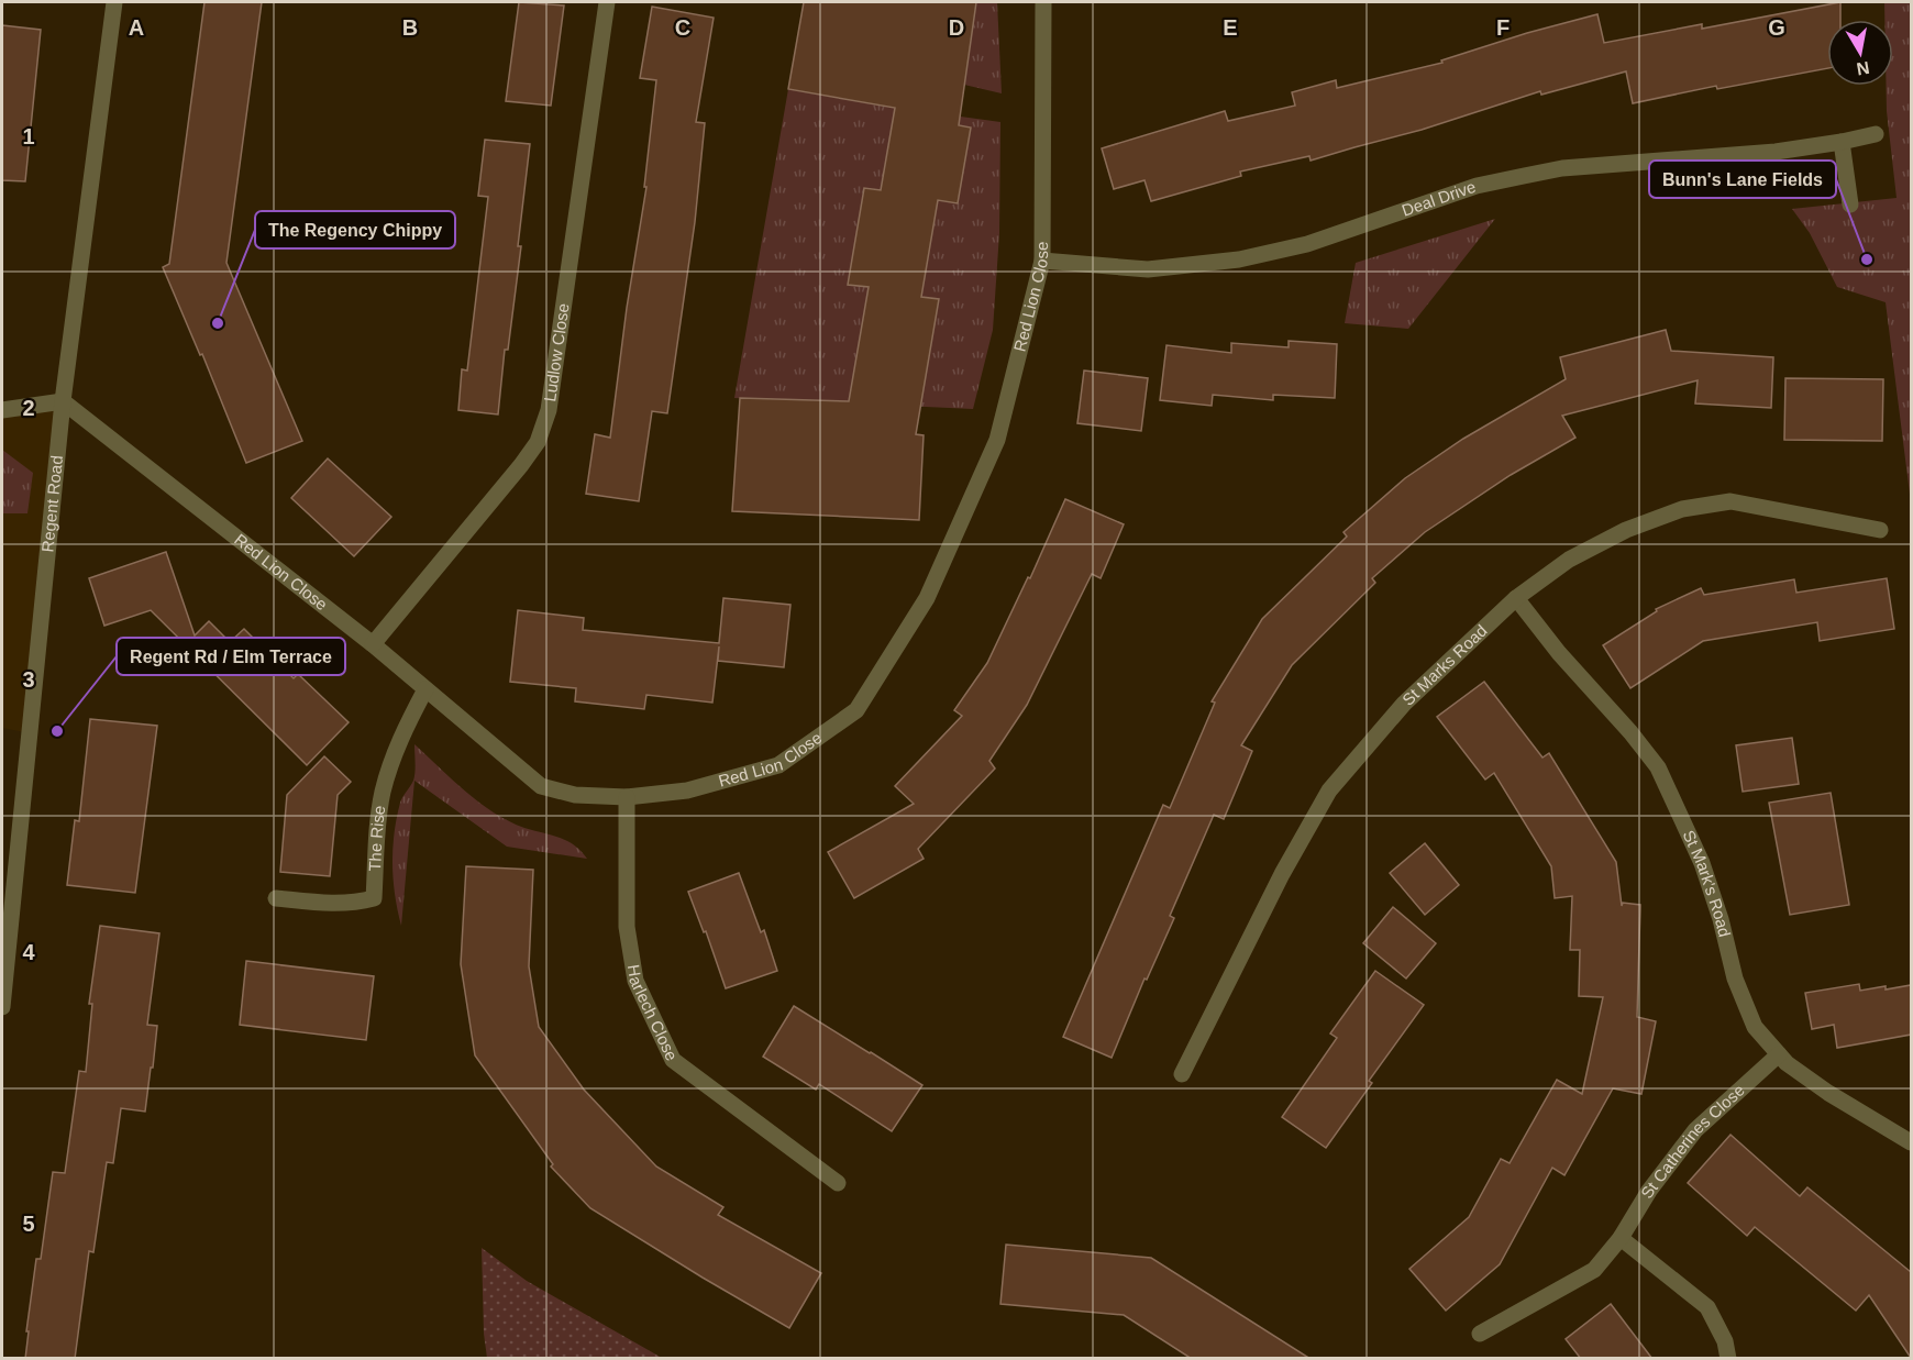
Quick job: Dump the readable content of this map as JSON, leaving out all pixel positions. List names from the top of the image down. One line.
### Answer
{"streets":{"street":["Deal Drive","Red Lion Close","Ludlow Close","Regent Road","St Marks Road","The Rise","St Mark's Road","Harlech Close","St Catherines Close"]},"crossings":[["Deal Drive","Red Lion Close"],["Red Lion Close","Ludlow Close"],["Red Lion Close","Regent Road"],["Red Lion Close","The Rise"],["Red Lion Close","Harlech Close"],["St Marks Road","St Mark's Road"],["St Mark's Road","St Catherines Close"]],"places":["Bunn's Lane Fields","The Regency Chippy","Regent Rd / Elm Terrace"],"north":"bottom","grid":{"columns":["A","B","C","D","E","F","G"],"rows":["1","2","3","4","5"]}}
